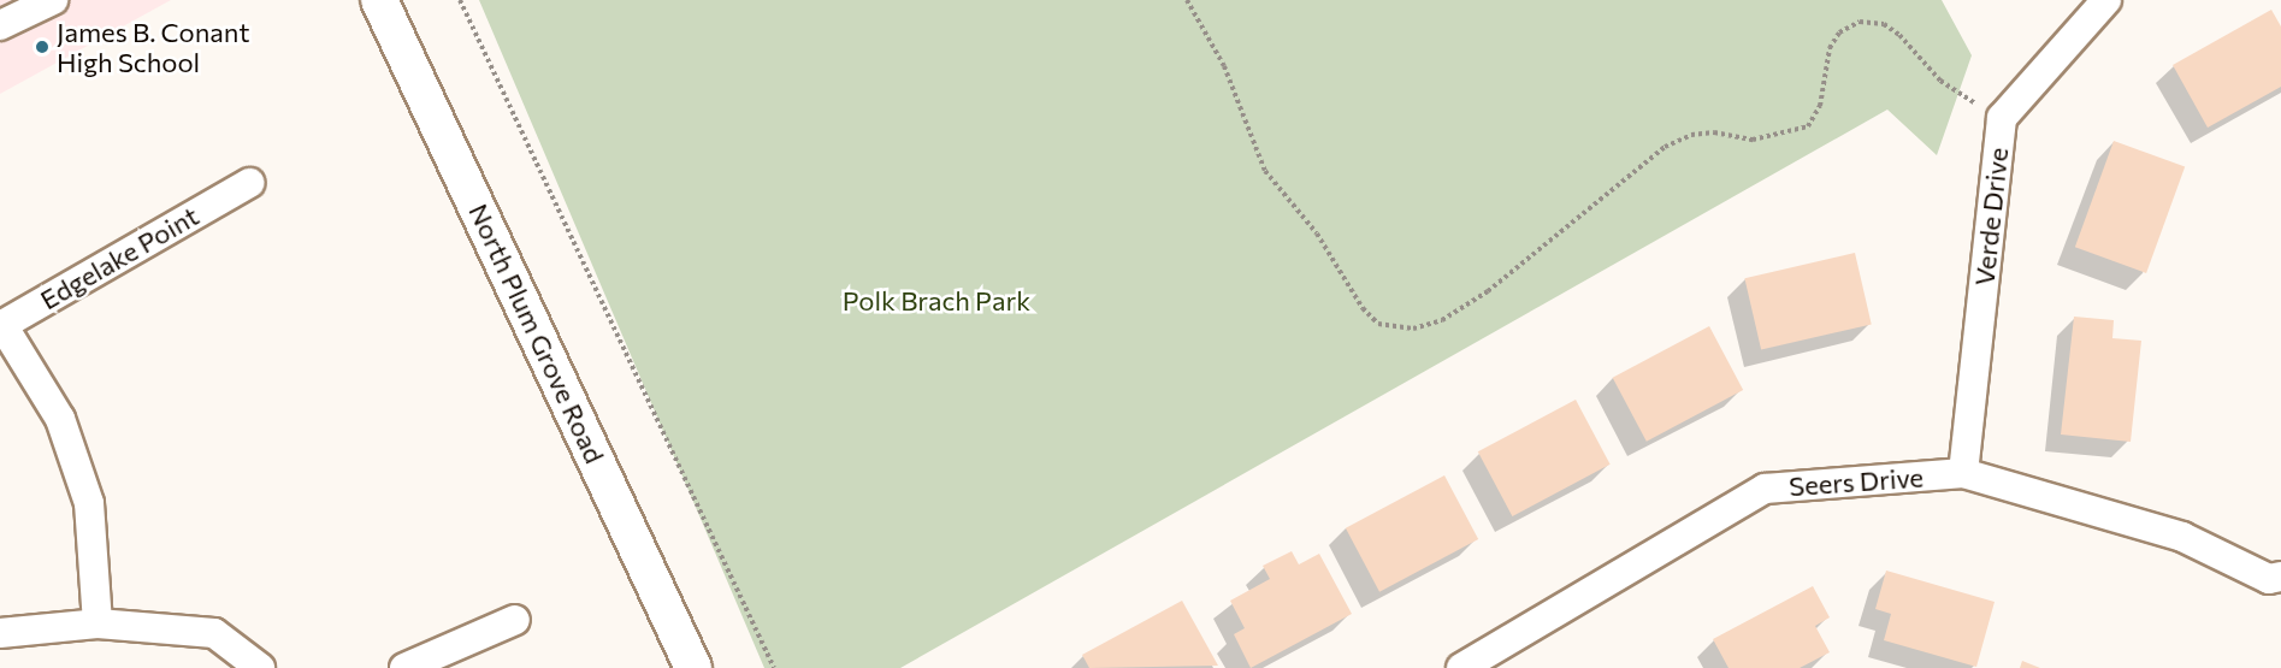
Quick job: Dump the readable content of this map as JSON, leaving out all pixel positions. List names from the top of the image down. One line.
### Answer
{"streets":{"street":["Verde Drive","Edgelake Point","North Plum Grove Road","Seers Drive"]},"crossings":[["Verde Drive","Seers Drive"]],"parks":["Polk Brach Park"],"places":["James B. Conant High School"]}
